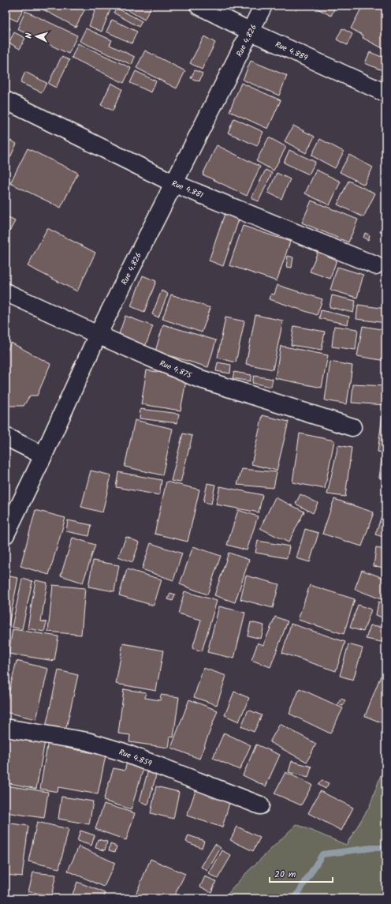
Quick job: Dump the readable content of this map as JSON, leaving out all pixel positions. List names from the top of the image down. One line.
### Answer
{"streets":{"street":["Rue 4.826","Rue 4.889","Rue 4.881","Rue 4.875","Rue 4.859"]},"crossings":[["Rue 4.826","Rue 4.889"],["Rue 4.826","Rue 4.881"],["Rue 4.826","Rue 4.875"]],"scale_bar":"20 m","north":"left"}
